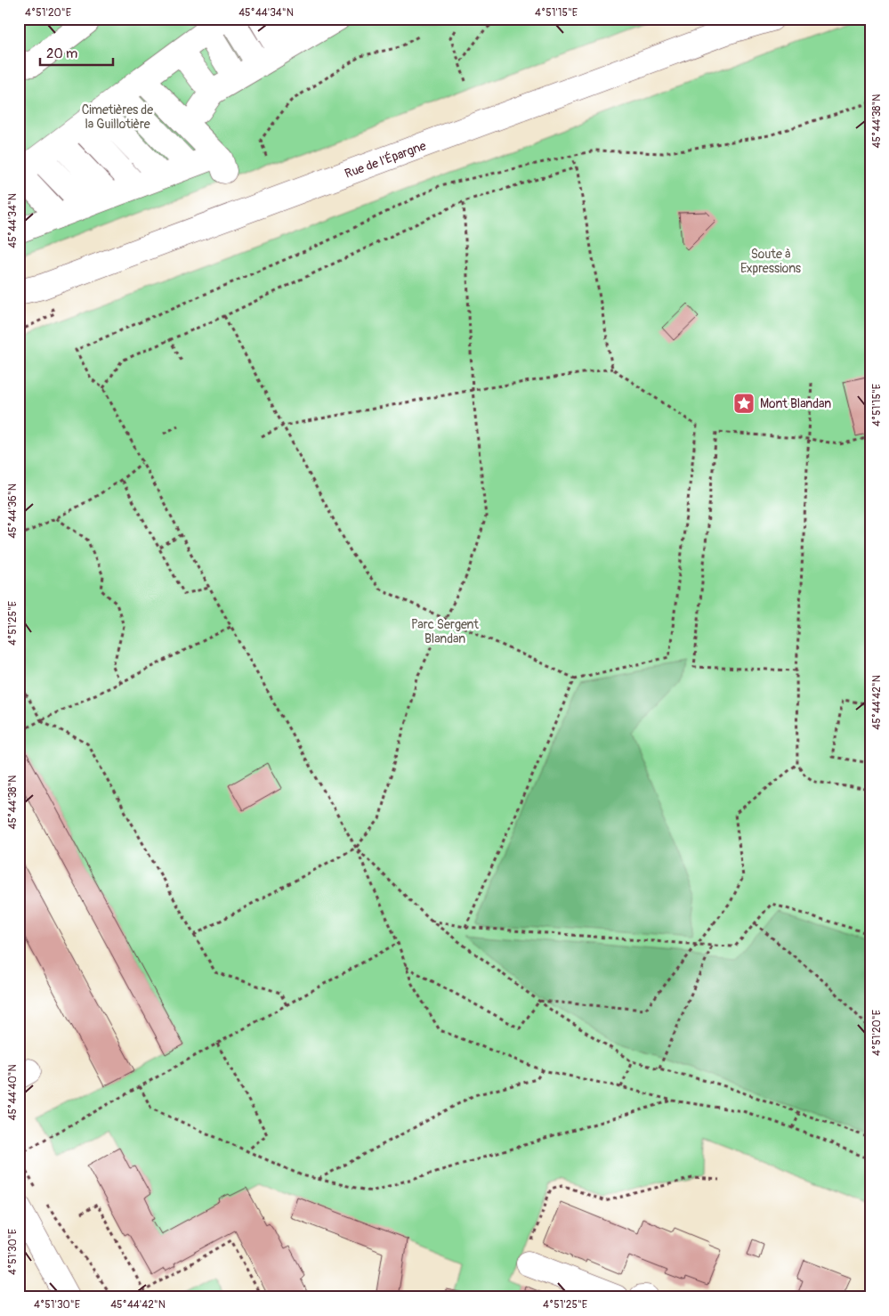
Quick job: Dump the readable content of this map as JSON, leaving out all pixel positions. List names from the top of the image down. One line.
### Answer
{"streets":{"main road":["Rue de l'Épargne"]},"parks":["Cimetières de la Guillotière","Soute à Expressions","Parc Sergent Blandan"],"places":{"place":["Mont Blandan"]},"scale_bar":"20 m","coordinates":["4°51'20\"E","45°44'34\"N","4°51'15\"E","45°44'38\"N","45°44'36\"N","4°51'25\"E","45°44'42\"N","45°44'40\"N","4°51'30\"E"]}
